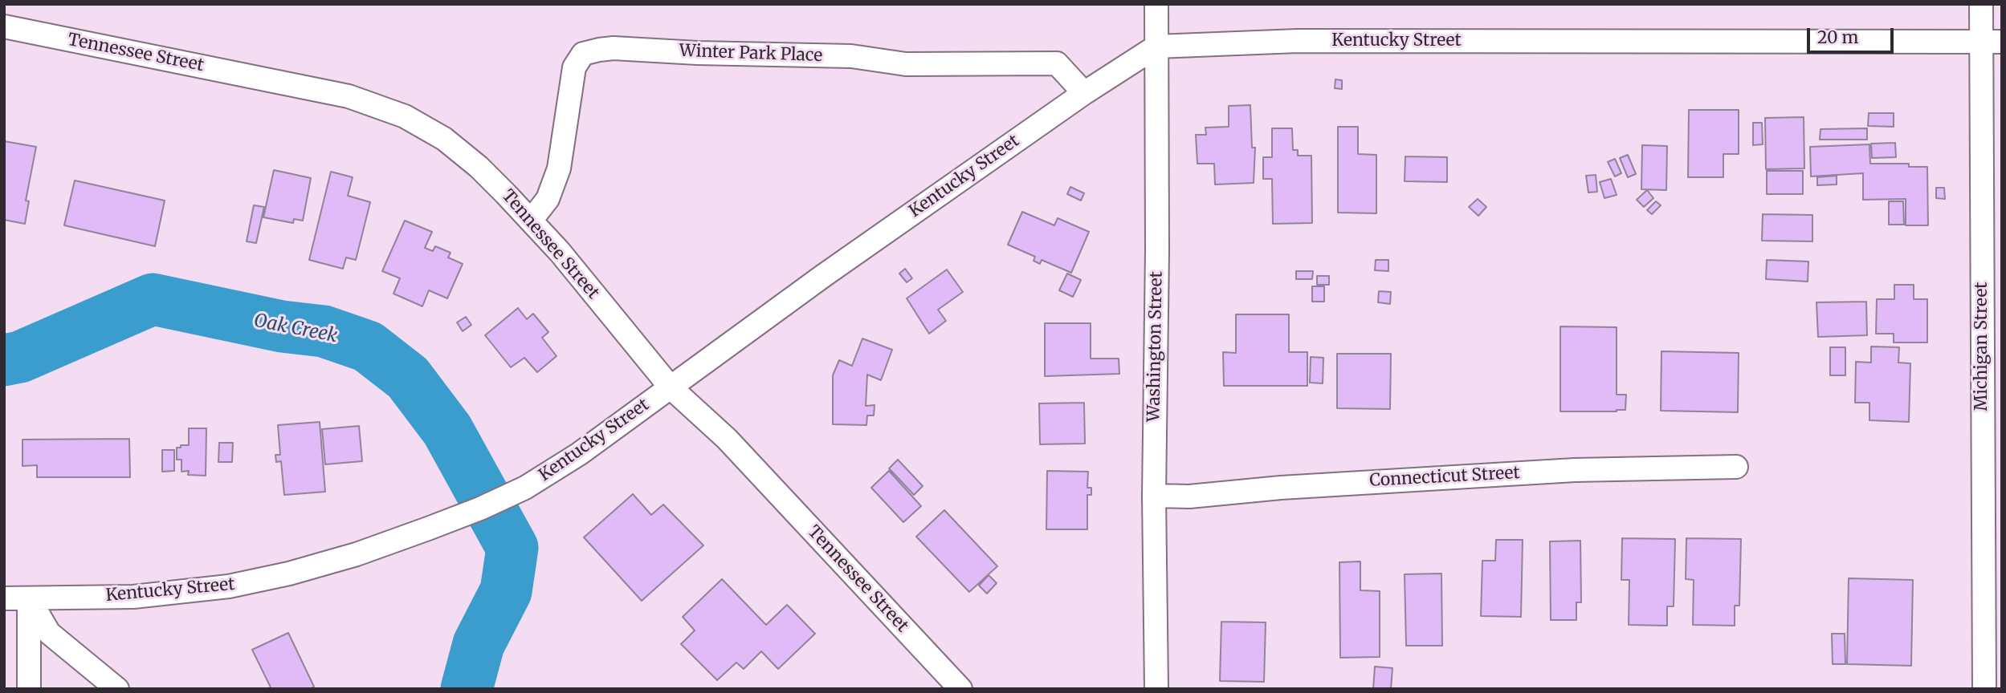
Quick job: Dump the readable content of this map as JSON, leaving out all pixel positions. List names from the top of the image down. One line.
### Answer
{"streets":{"street":["Kentucky Street","Tennessee Street","Winter Park Place","Washington Street","Michigan Street","Connecticut Street"]},"crossings":[["Kentucky Street","Tennessee Street"],["Kentucky Street","Winter Park Place"],["Kentucky Street","Washington Street"],["Kentucky Street","Michigan Street"],["Tennessee Street","Winter Park Place"],["Washington Street","Connecticut Street"]],"water":["Oak Creek"],"scale_bar":"20 m"}
